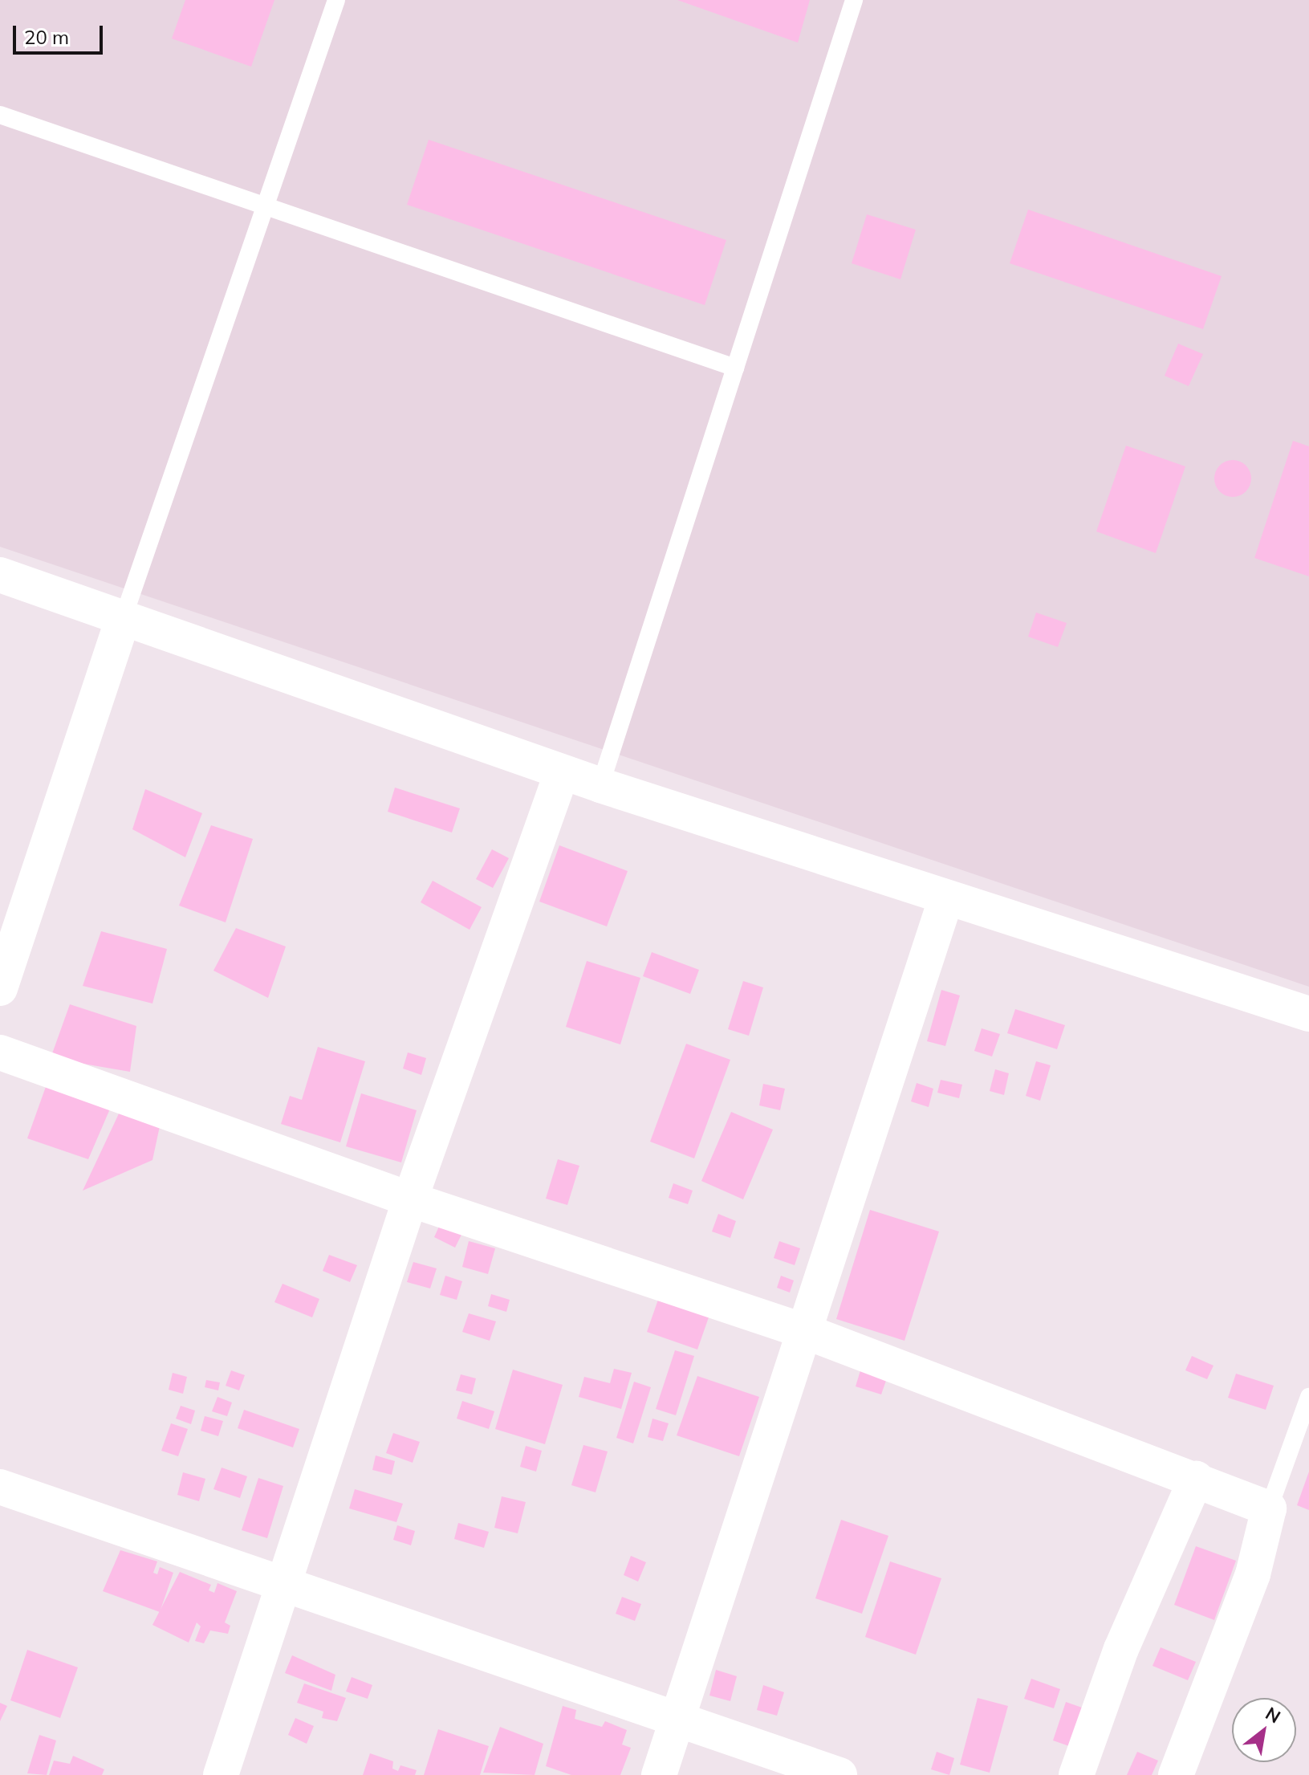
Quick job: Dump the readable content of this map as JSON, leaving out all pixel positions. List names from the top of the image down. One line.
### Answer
{"scale_bar":"20 m","north":"top right"}
